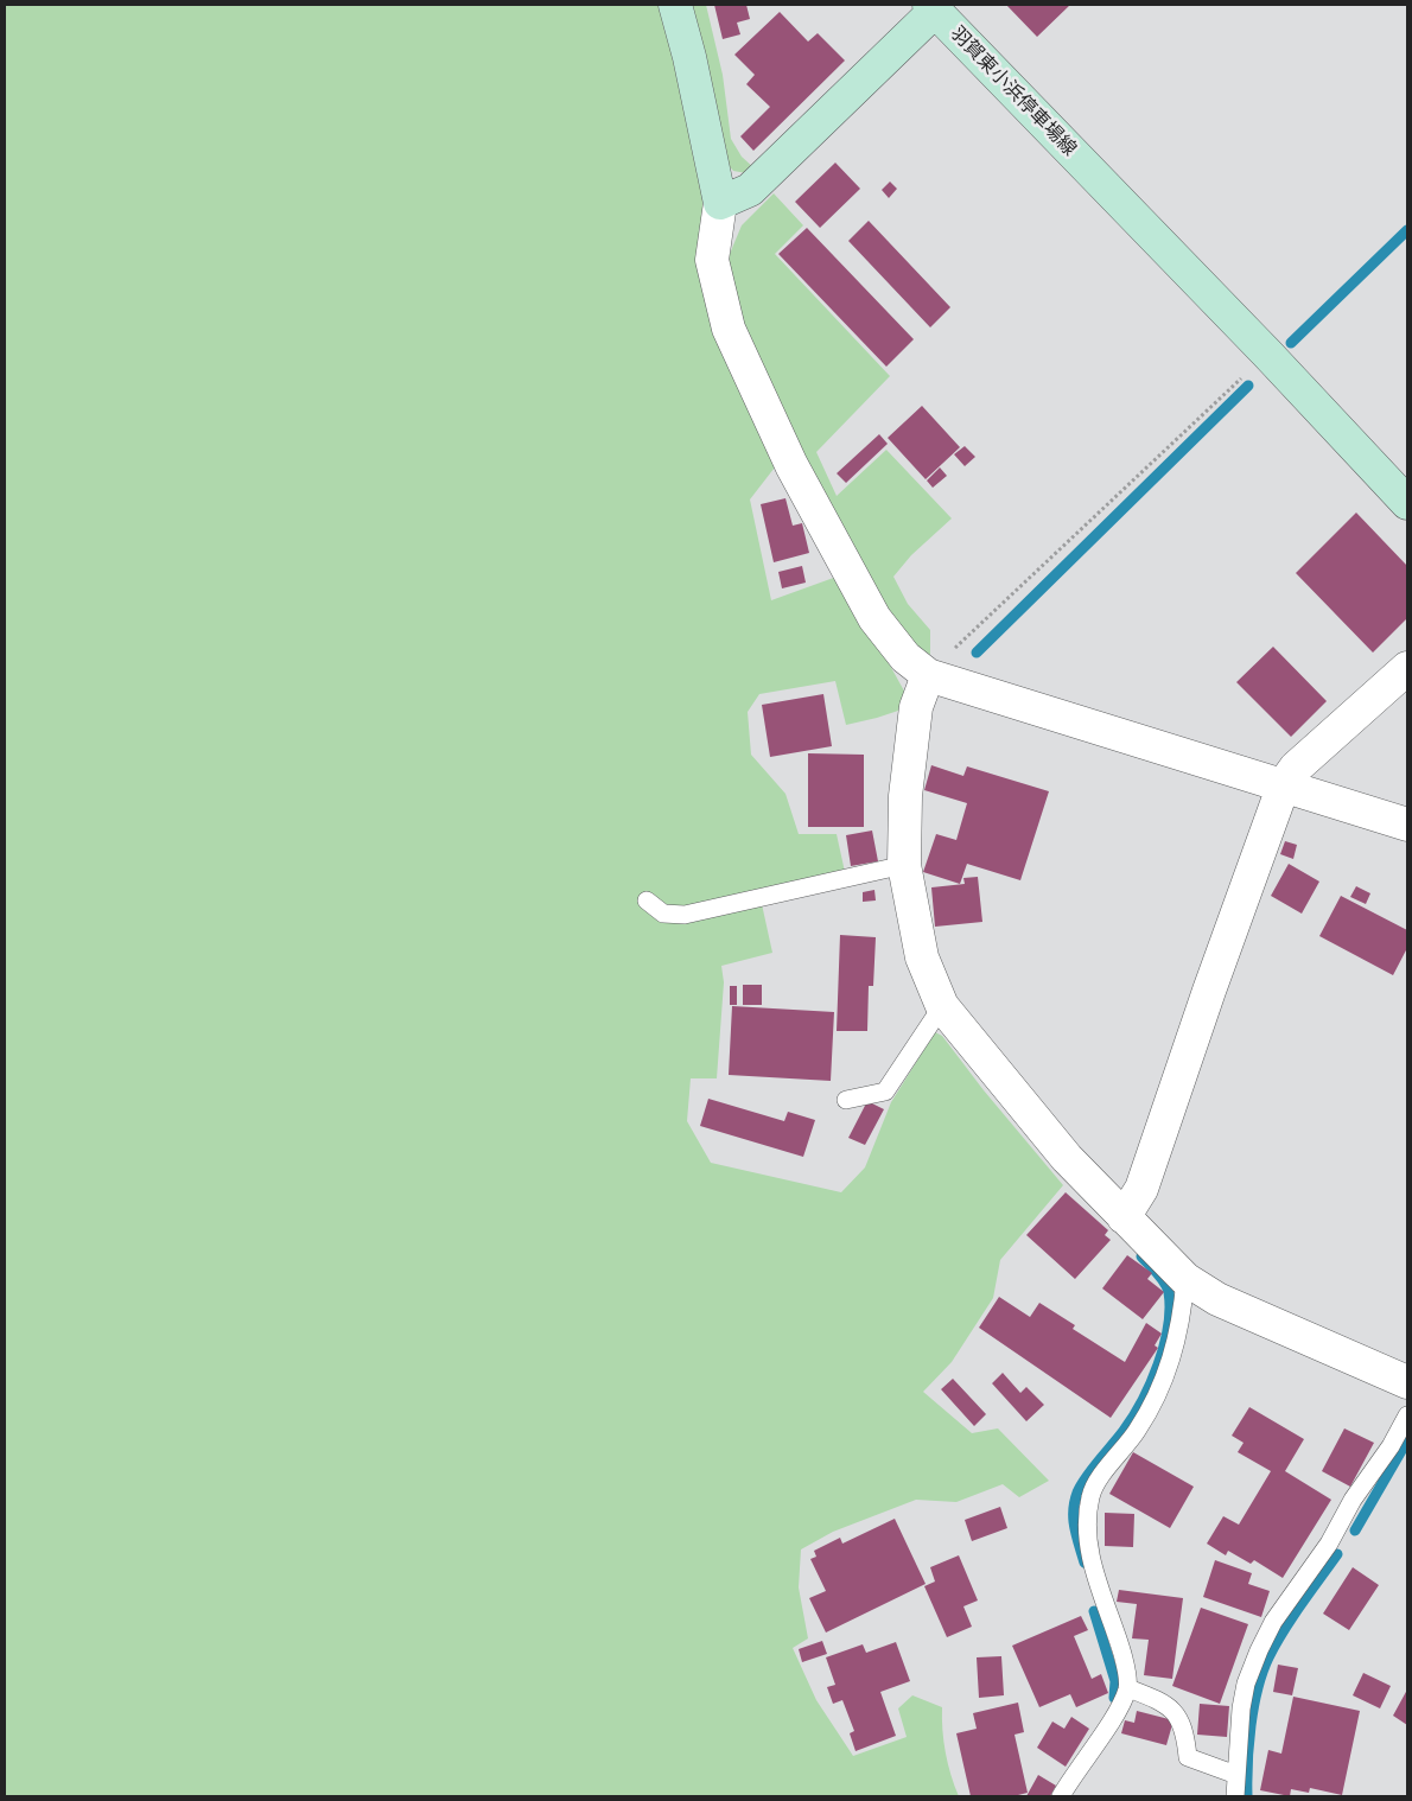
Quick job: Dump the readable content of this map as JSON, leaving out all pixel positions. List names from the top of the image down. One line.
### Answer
{"streets":{"main road":["羽賀東小浜停車場線"]}}
